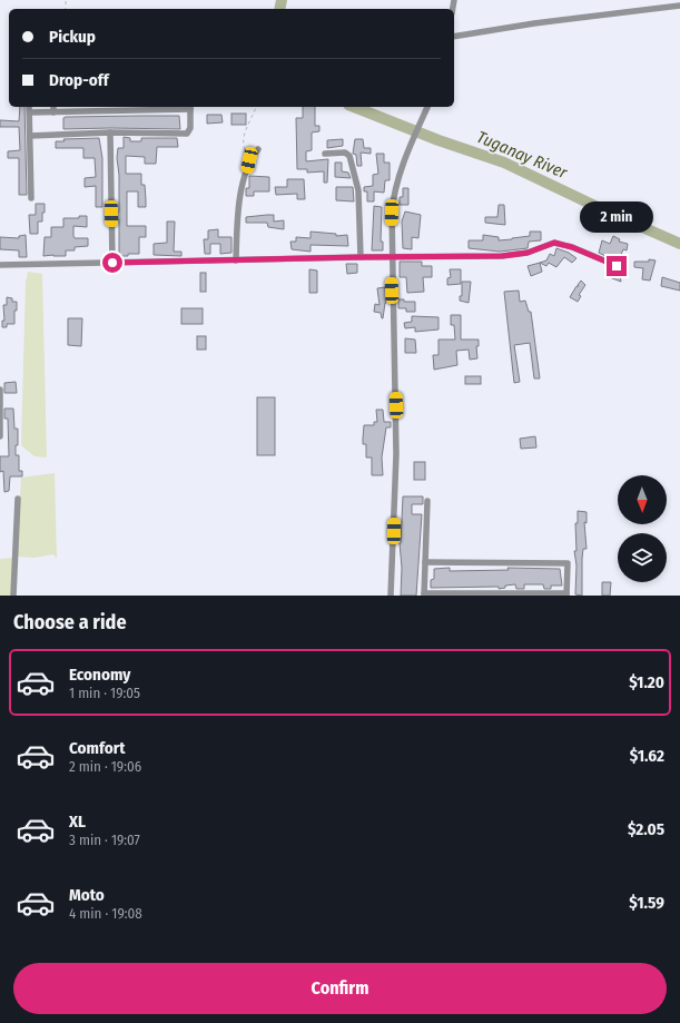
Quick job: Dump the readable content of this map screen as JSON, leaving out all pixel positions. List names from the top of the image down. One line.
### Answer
{"water":["Tuganay River"],"north":"bottom","page":{"banner":["Pickup","Drop-off"],"bubble":"2 min","heading":"Choose a ride","list":[{"name":"Economy","note":"1 min · 19:05","value":"$1.20"},{"name":"Comfort","note":"2 min · 19:06","value":"$1.62"},{"name":"XL","note":"3 min · 19:07","value":"$2.05"},{"name":"Moto","note":"4 min · 19:08","value":"$1.59"}],"buttons":"Confirm"}}
